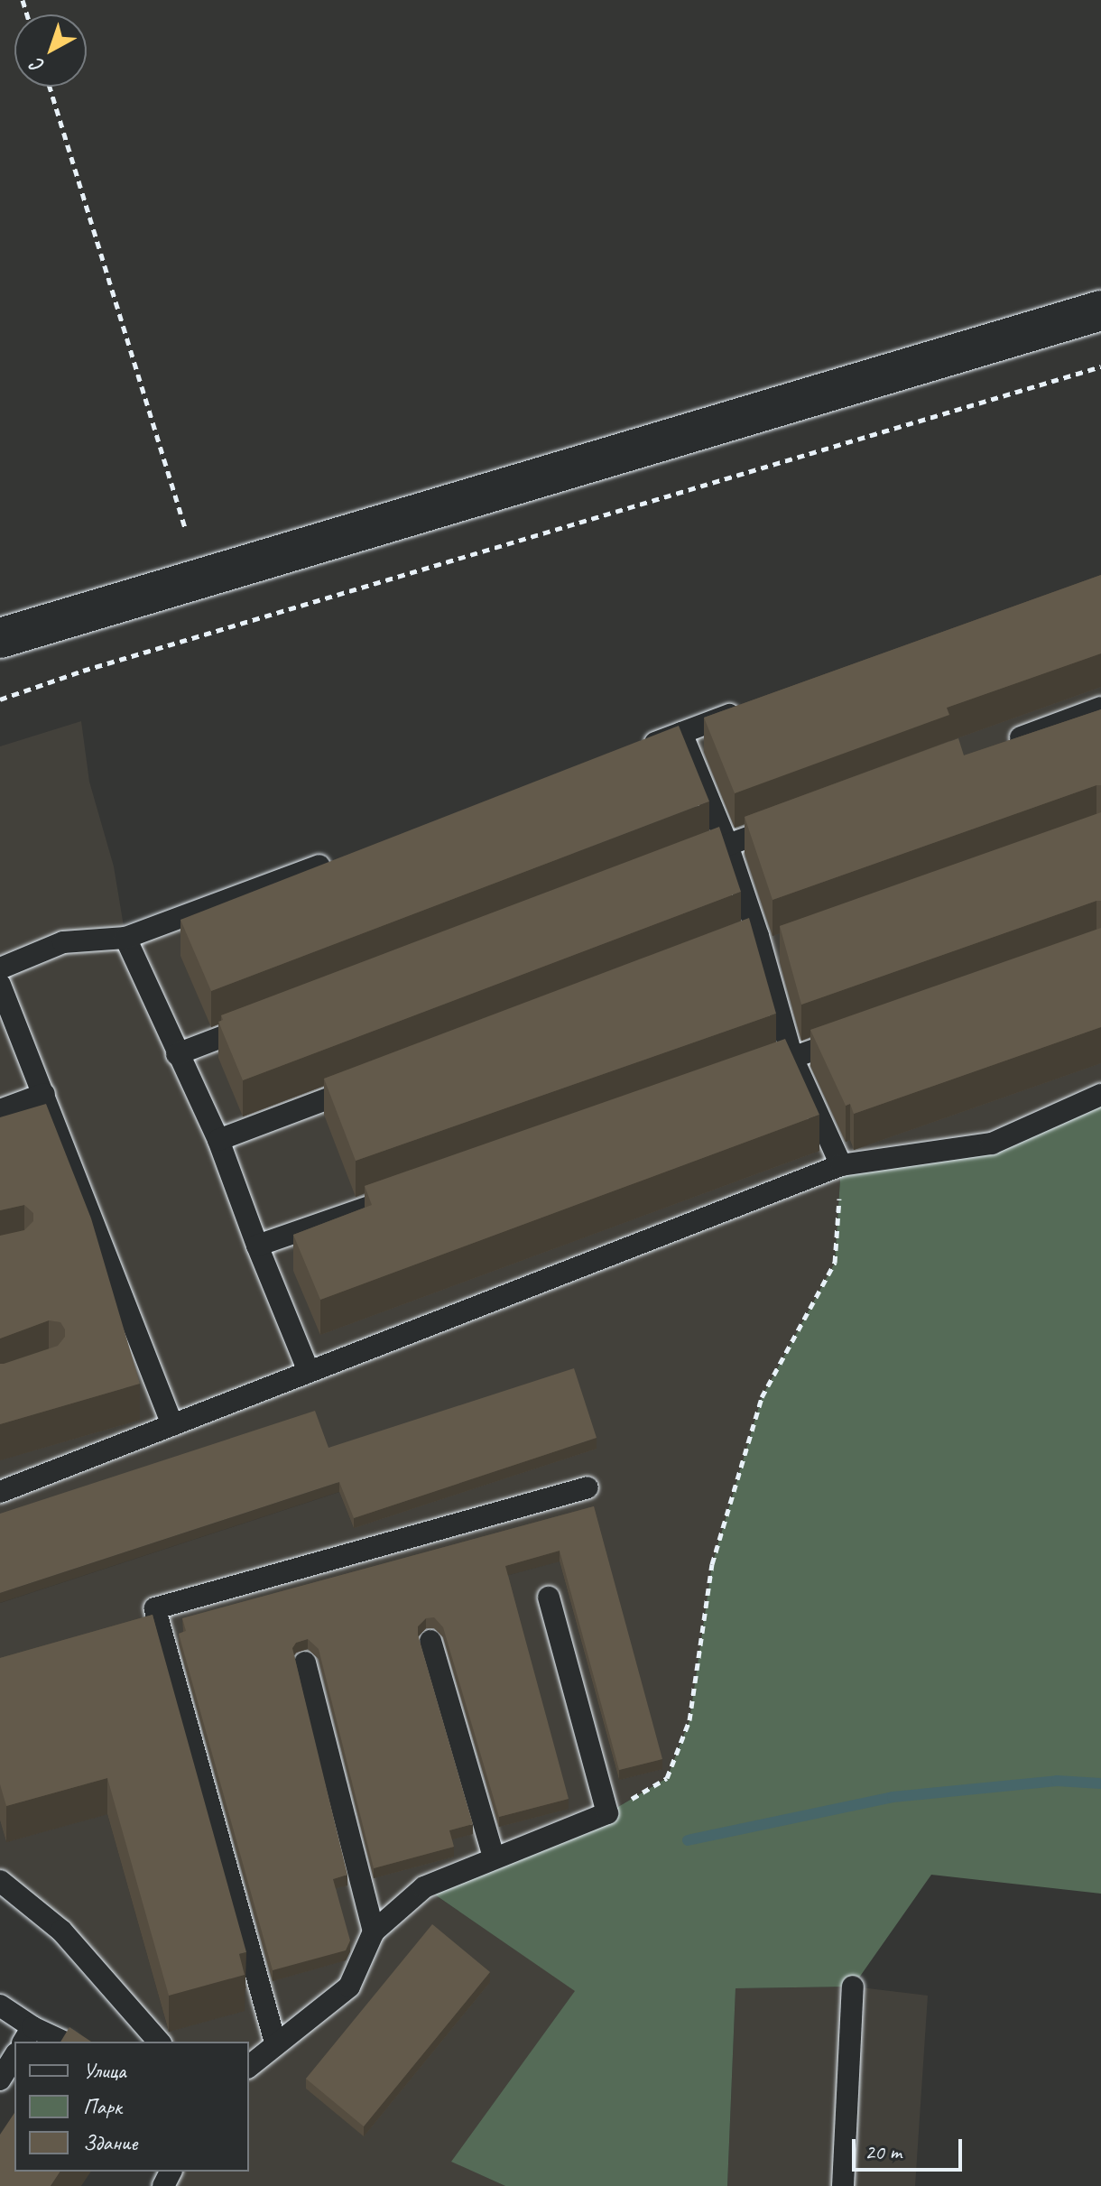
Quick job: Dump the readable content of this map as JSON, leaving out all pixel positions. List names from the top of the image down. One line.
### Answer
{"legend":["Улица","Парк","Здание"],"scale_bar":"20 m","north":"bottom left"}
